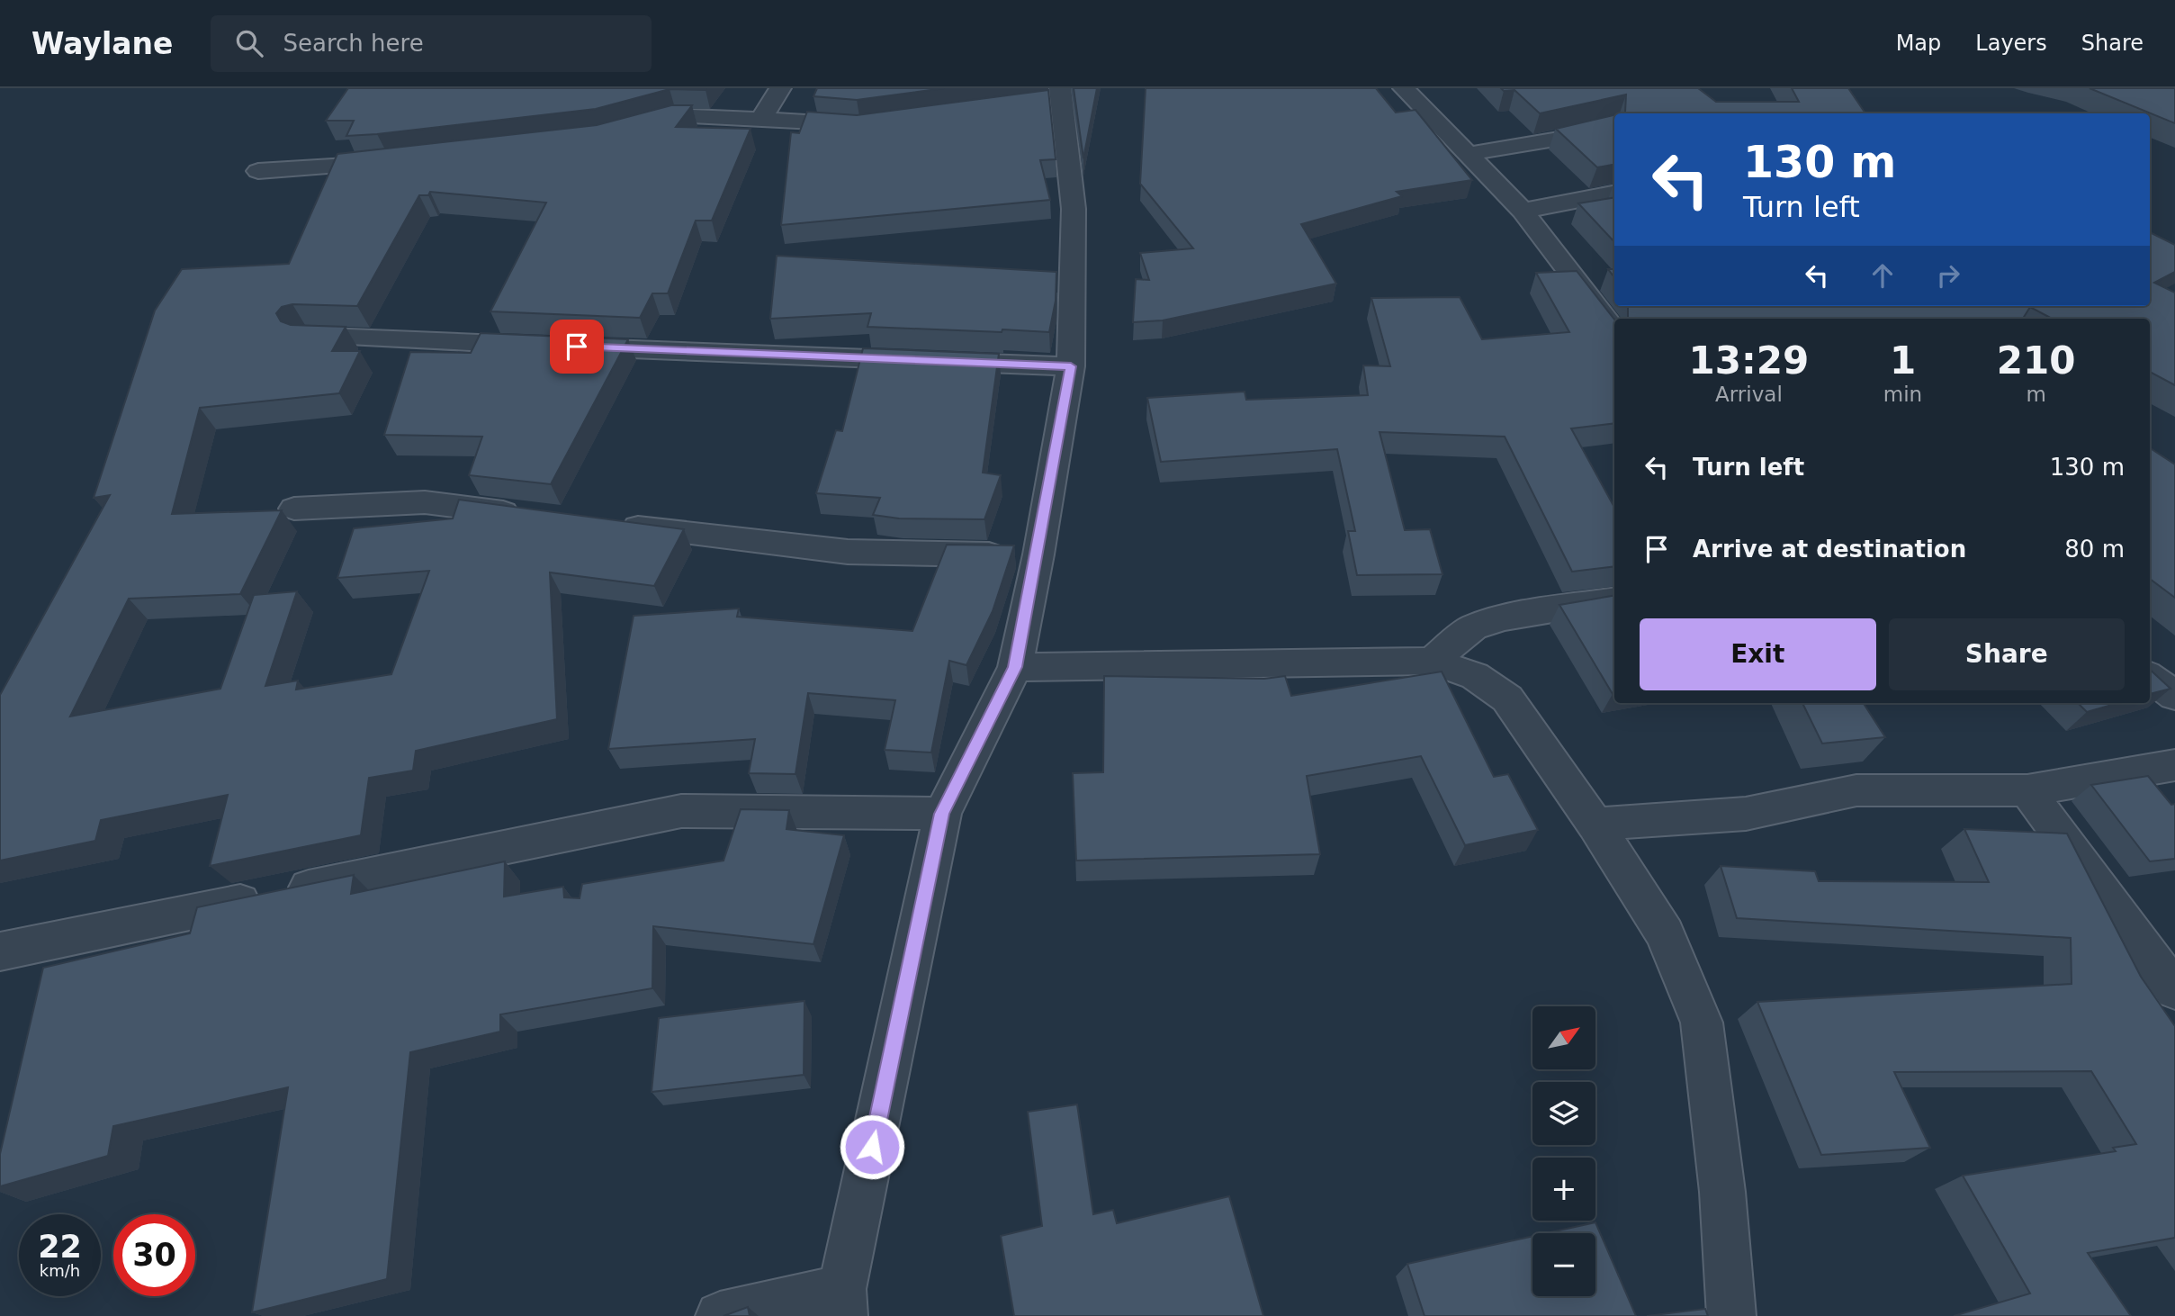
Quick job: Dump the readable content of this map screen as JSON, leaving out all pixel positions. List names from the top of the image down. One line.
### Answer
{"north":"top right","page":{"header":"Waylane","search":"Search here","nav":["Map","Layers","Share"],"turn":["130 m","Turn left"],"eta":["13:29","Arrival","1","min","210","m"],"list":[{"name":"Turn left","value":"130 m"},{"name":"Arrive at destination","value":"80 m"}],"buttons":["Exit","Share"],"map_buttons":["+","−"],"speed":"22 km/h","limit":"30"}}
